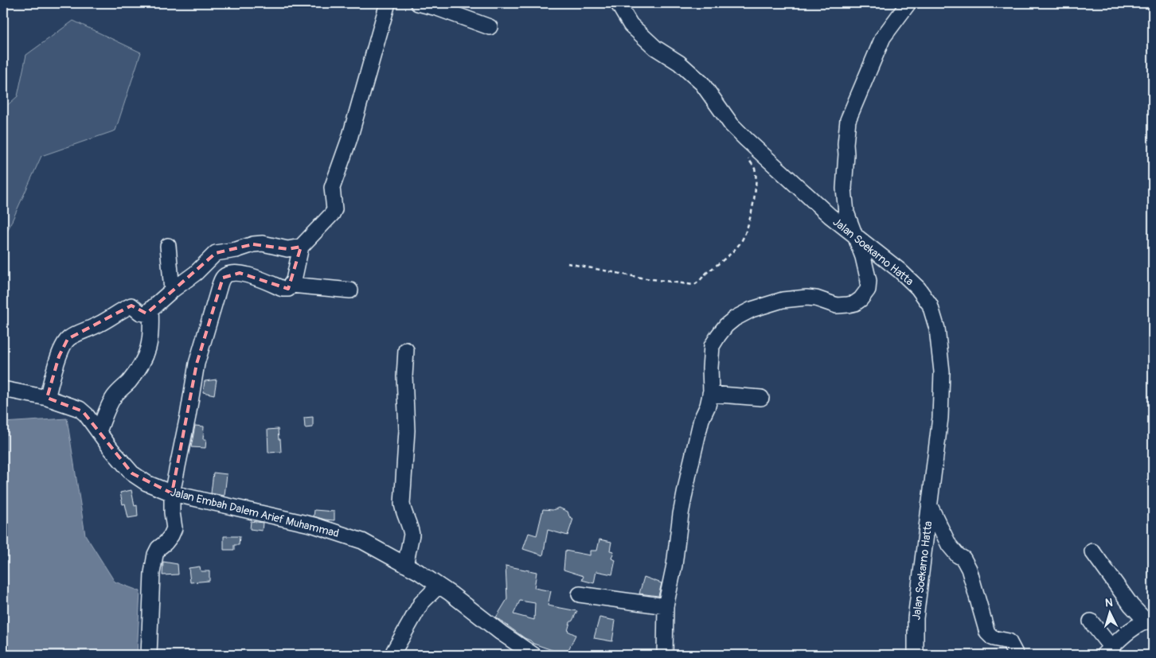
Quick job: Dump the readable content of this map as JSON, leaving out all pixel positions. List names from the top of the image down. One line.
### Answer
{"streets":{"street":["Jalan Soekarno Hatta","Jalan Embah Dalem Arief Muhammad"]},"north":"top"}
